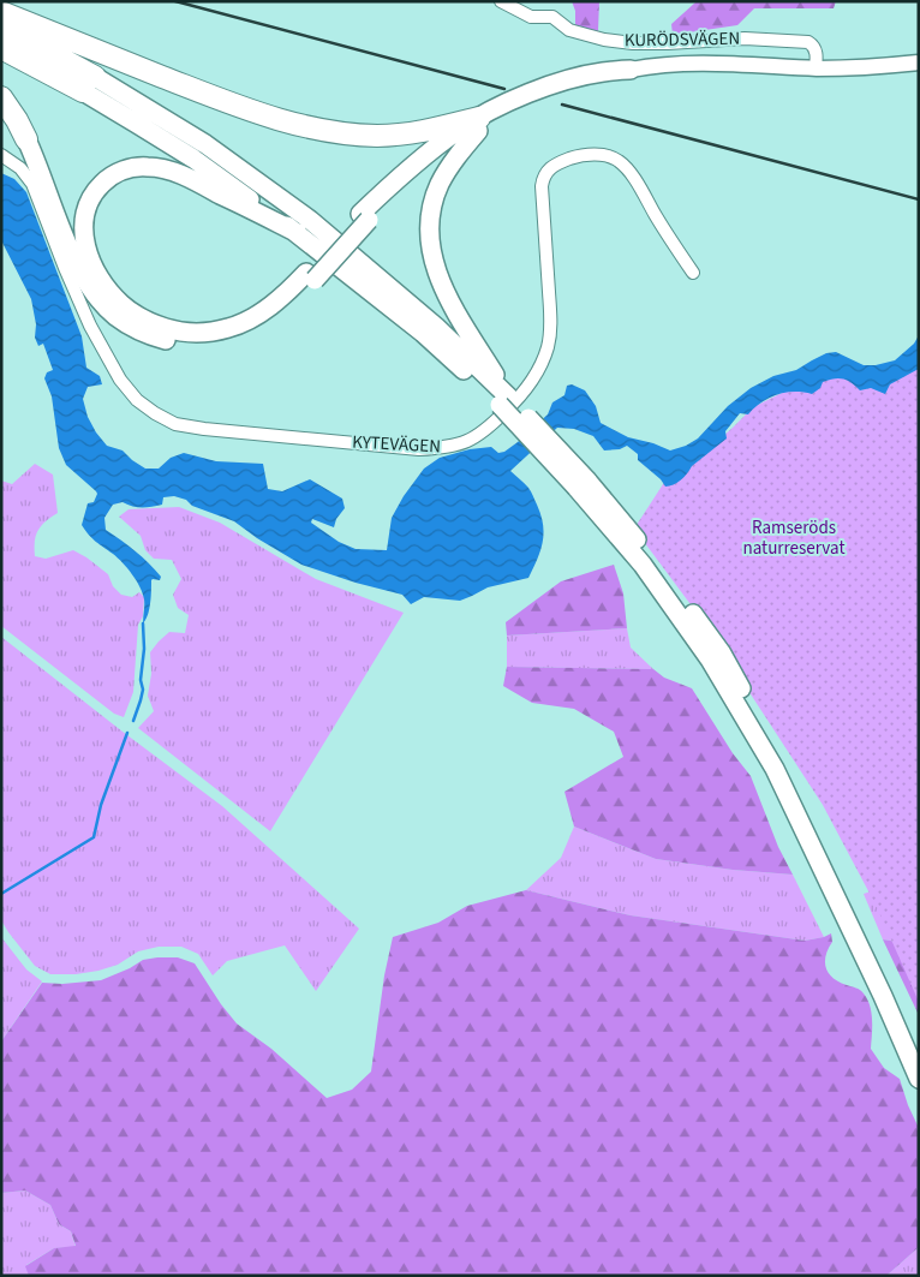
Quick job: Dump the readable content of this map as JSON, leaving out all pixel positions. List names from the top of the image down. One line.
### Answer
{"streets":{"street":["KURÖDSVÄGEN","KYTEVÄGEN"]},"parks":["Ramseröds naturreservat"]}
